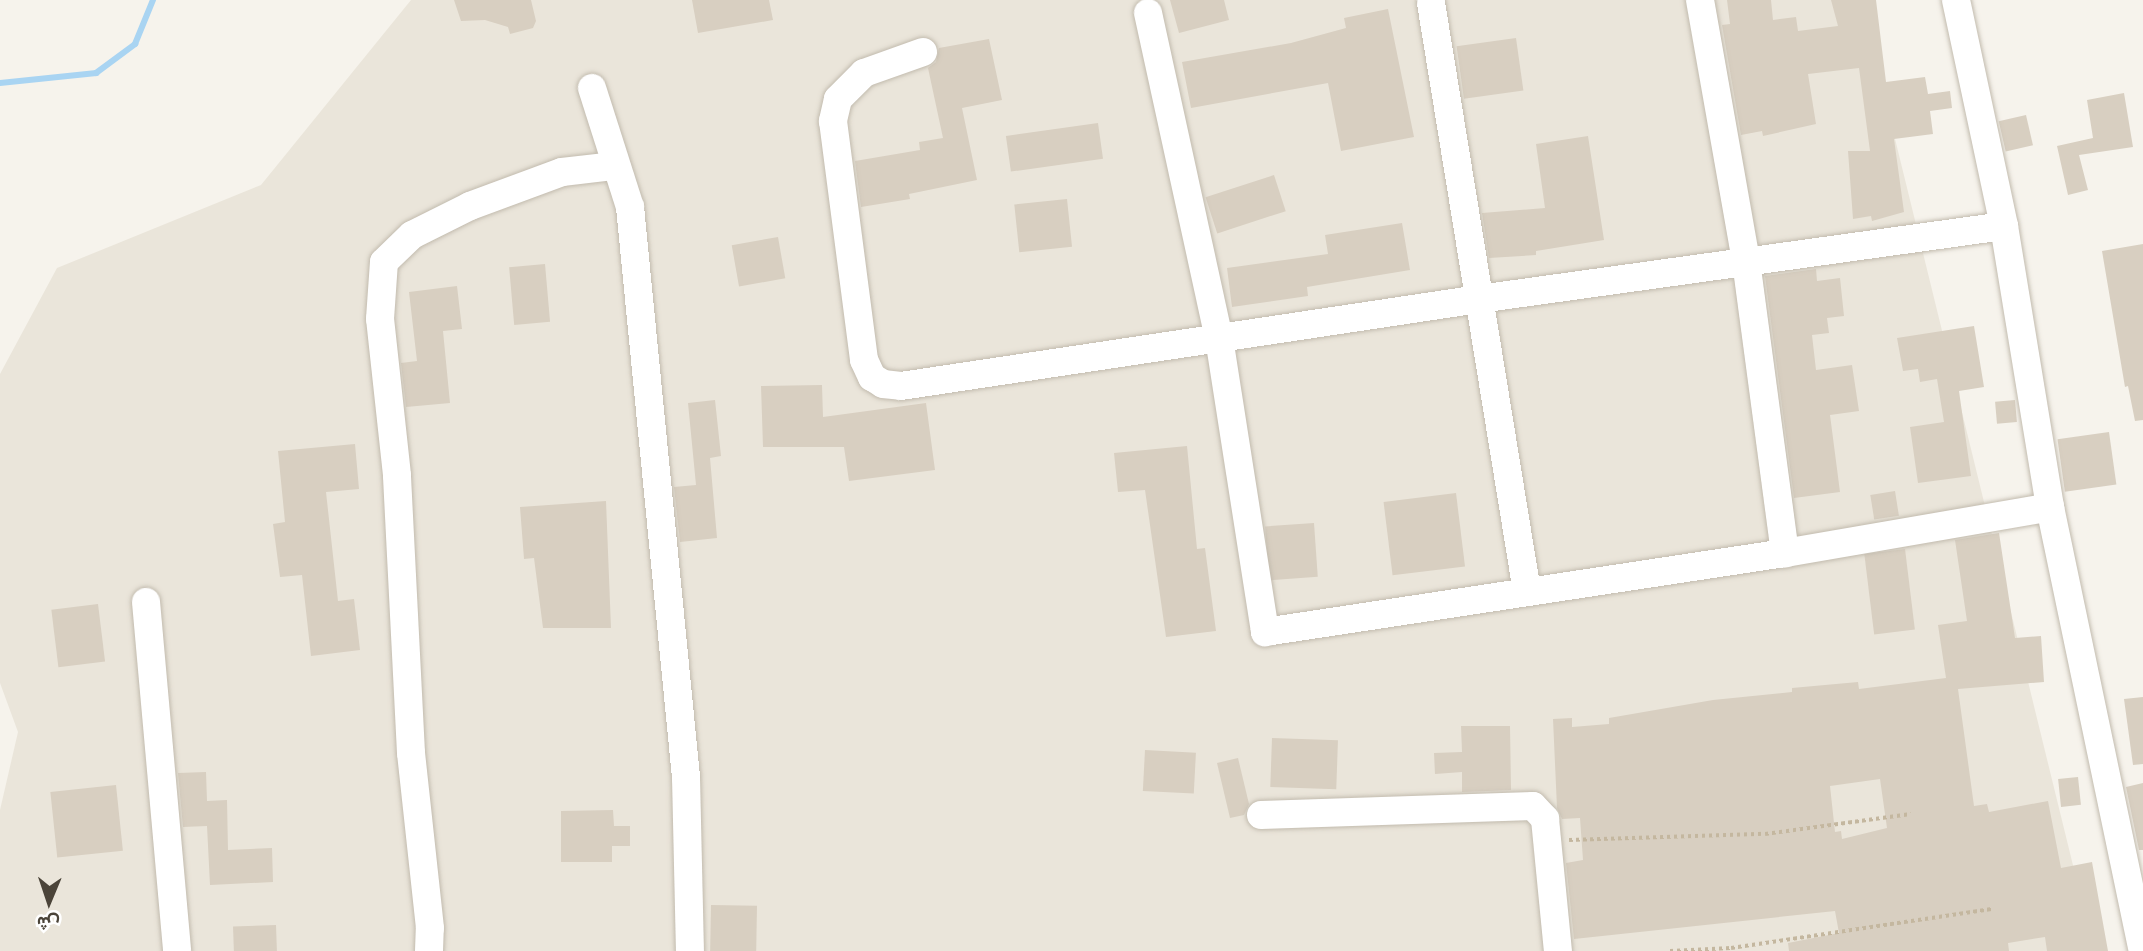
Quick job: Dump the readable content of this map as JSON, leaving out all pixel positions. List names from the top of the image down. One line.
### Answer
{"north":"bottom"}
